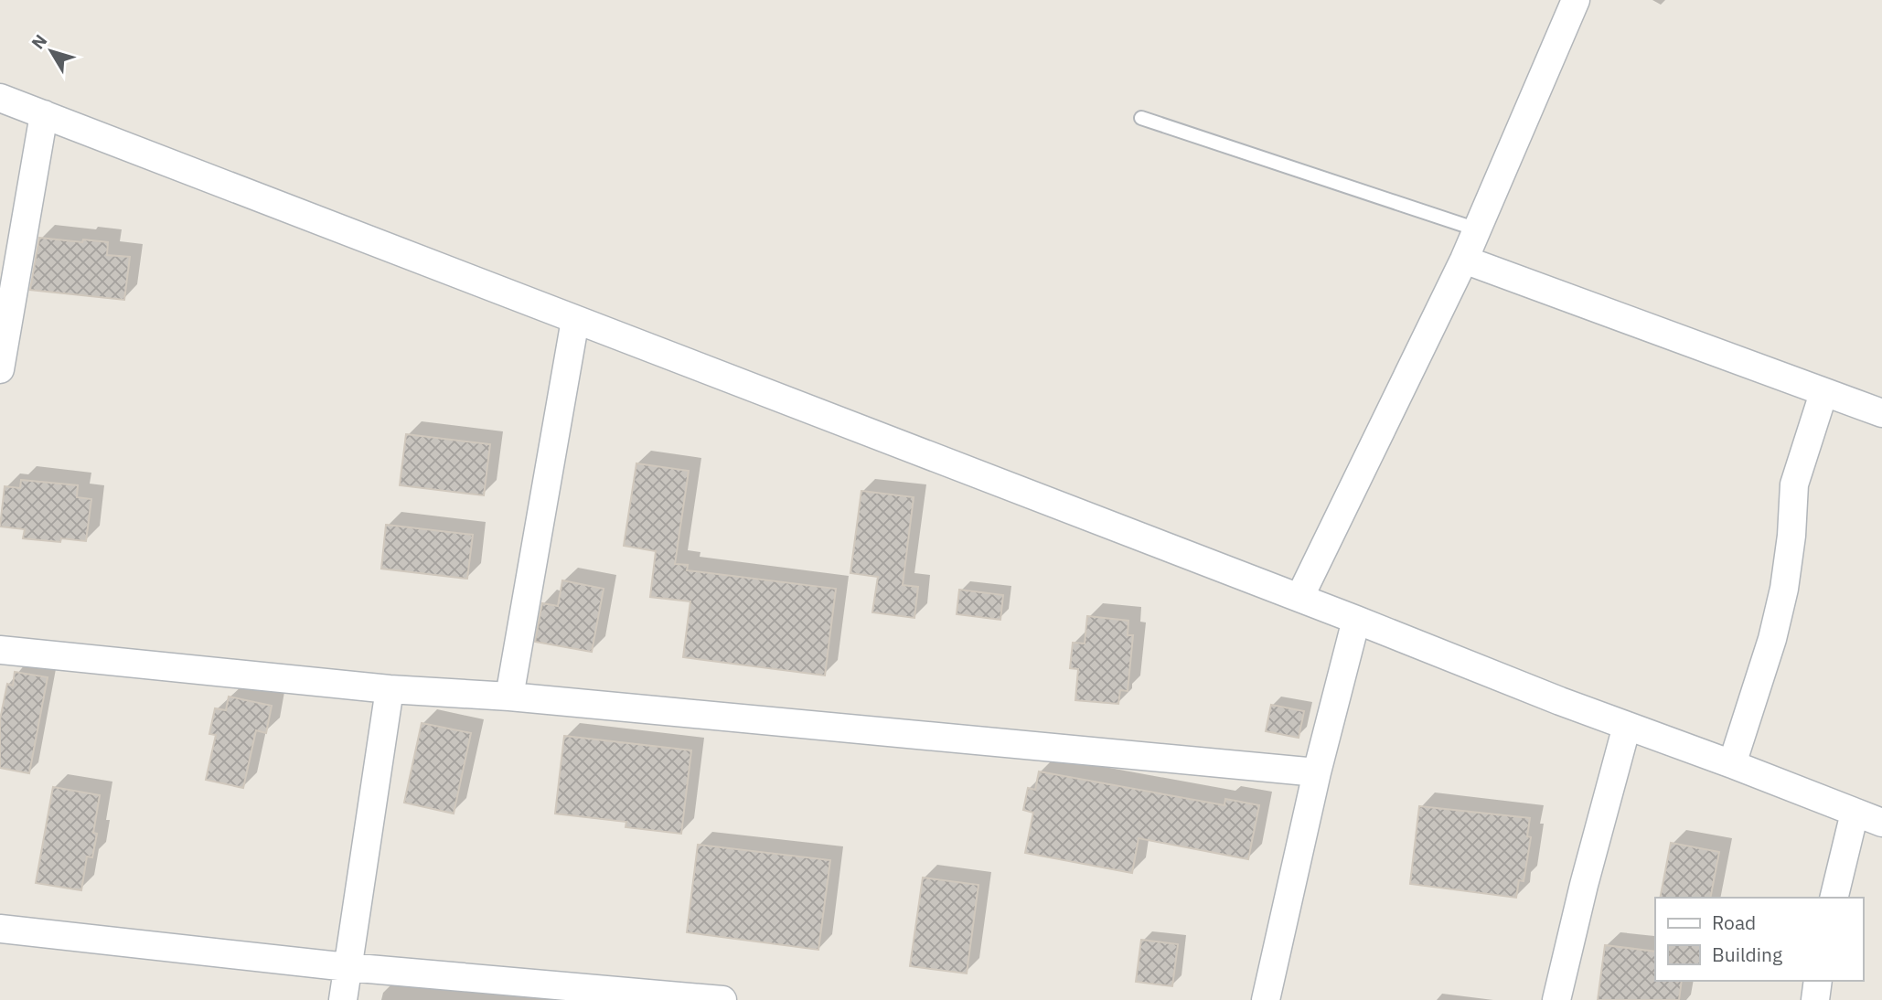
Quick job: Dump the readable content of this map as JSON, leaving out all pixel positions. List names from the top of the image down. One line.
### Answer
{"legend":["Road","Building"],"north":"top left"}
